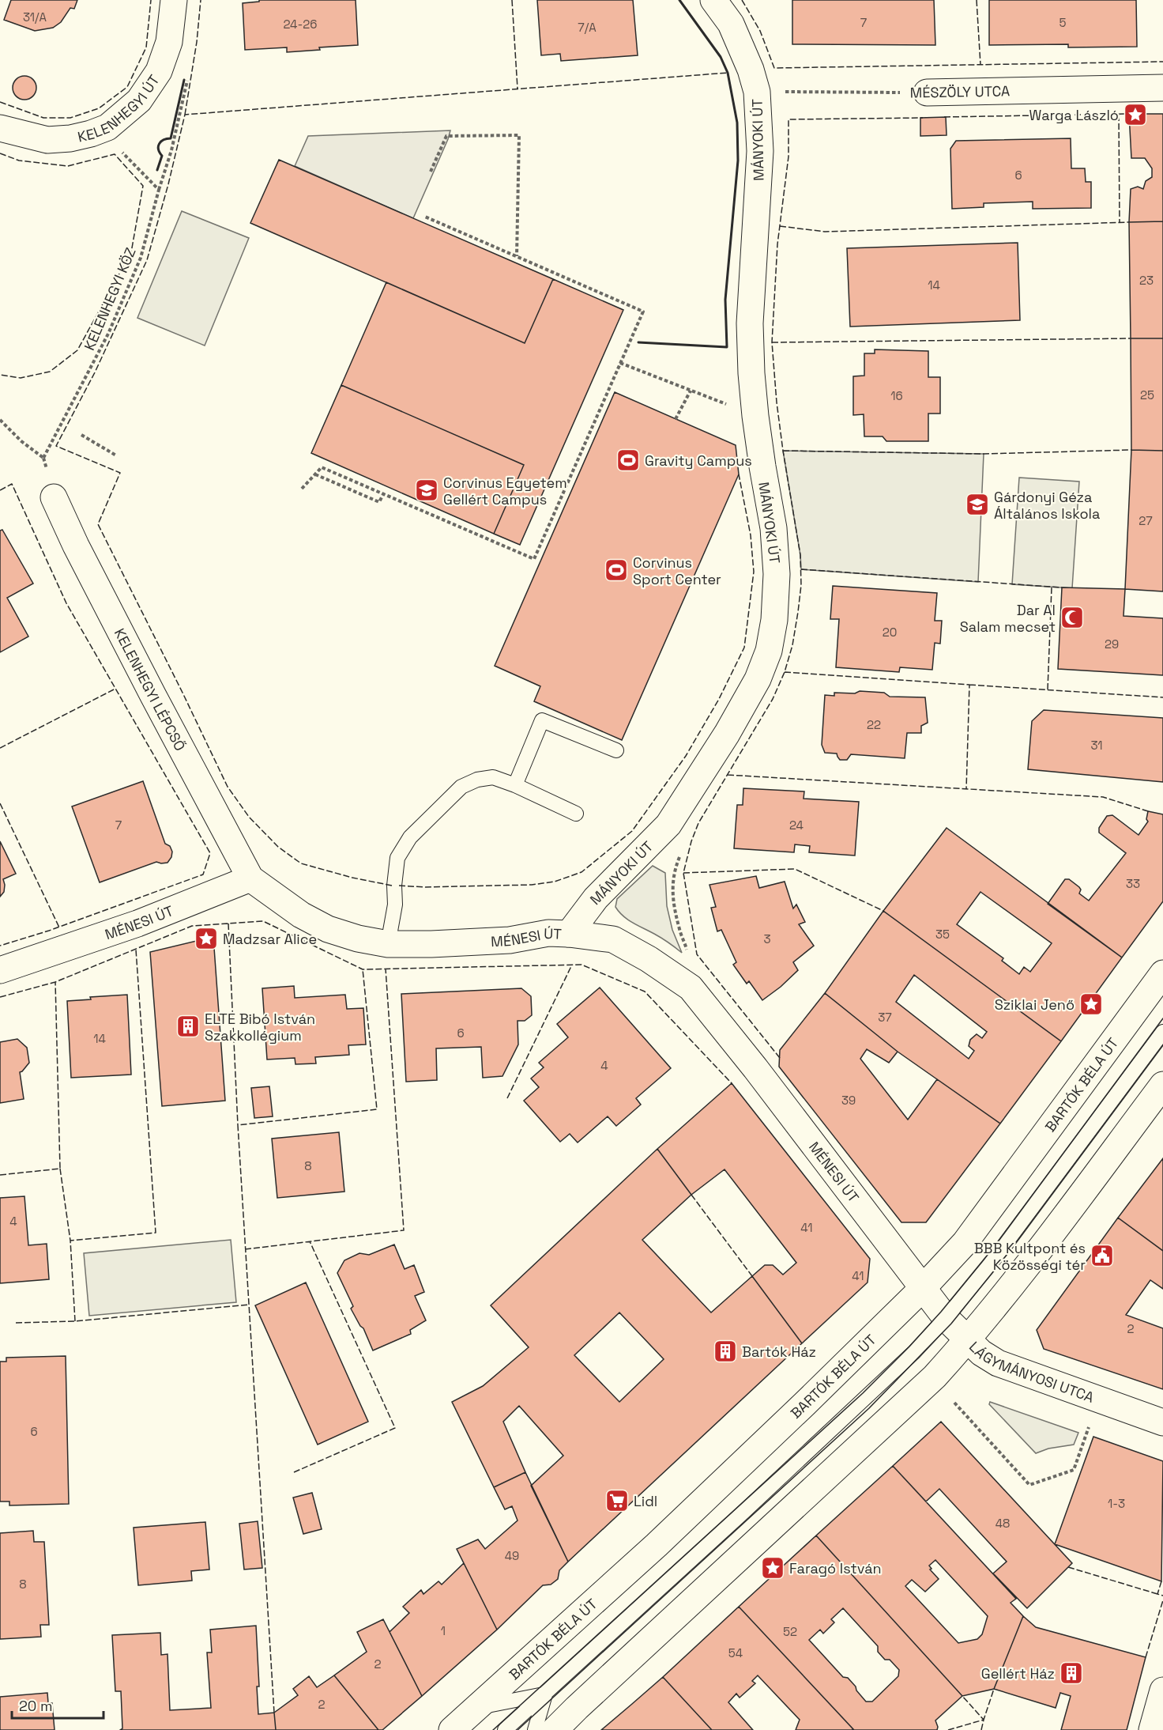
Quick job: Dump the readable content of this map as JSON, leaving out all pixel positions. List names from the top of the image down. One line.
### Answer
{"streets":{"street":["MÉSZÖLY UTCA","KELENHEGYI ÚT","MÁNYOKI ÚT","KELENHEGYI LÉPCSŐ","MÉNESI ÚT","BARTÓK BÉLA ÚT","LÁGYMÁNYOSI UTCA"],"path":["KELENHEGYI KÖZ"]},"crossings":[["MÉSZÖLY UTCA","MÁNYOKI ÚT"],["MÁNYOKI ÚT","MÉNESI ÚT"],["KELENHEGYI LÉPCSŐ","MÉNESI ÚT"],["MÉNESI ÚT","BARTÓK BÉLA ÚT"],["MÉNESI ÚT","LÁGYMÁNYOSI UTCA"],["BARTÓK BÉLA ÚT","LÁGYMÁNYOSI UTCA"]],"places":{"place":["Warga László","Madzsar Alice","Sziklai Jenő","Faragó István"],"sports":["Gravity Campus","Corvinus Sport Center"],"school or university":["Corvinus Egyetem Gellért Campus","Gárdonyi Géza Általános Iskola"],"mosque":["Dar Al Salam mecset"],"building":["ELTE Bibó István Szakkollégium","Bartók Ház","Gellért Ház"],"public building":["BBB Kultpont és Közösségi tér"],"supermarket":["Lidl"]},"house_numbers":["31/A","7","5","24-26","7/A","6","23","14","25","16","27","20","29","22","31","7","24","33","35","3","37","6","14","4","39","8","4","41","41","2","6","1-3","48","49","8","1","52","54","2","2"],"scale_bar":"20 m"}
